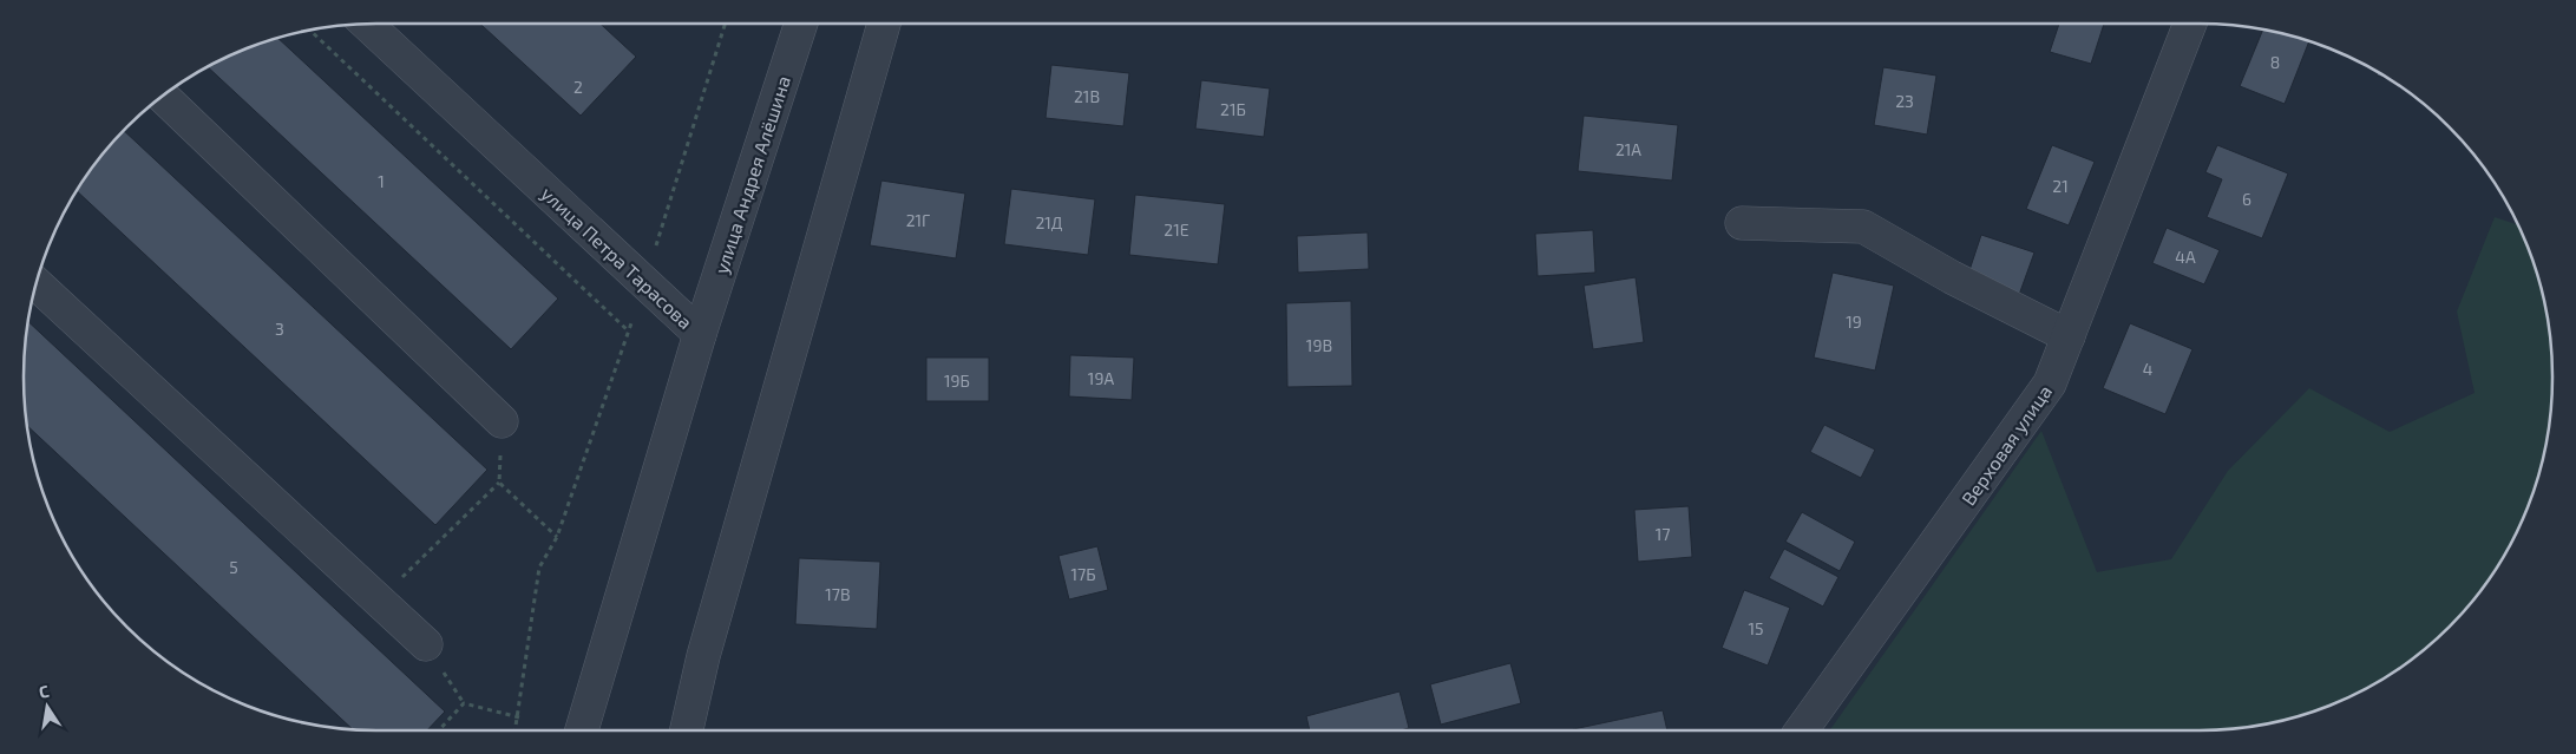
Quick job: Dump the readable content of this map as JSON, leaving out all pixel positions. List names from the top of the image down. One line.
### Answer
{"streets":{"street":["улица Андрея Алёшина","улица Петра Тарасова","Верховая улица"]},"crossings":[["улица Андрея Алёшина","улица Петра Тарасова"]],"house_numbers":["8","2","21В","23","21Б","21А","1","21","6","21Г","21Д","21Е","4А","19","3","19В","4","19А","19Б","17","5","17Б","17В","15"],"north":"top"}
